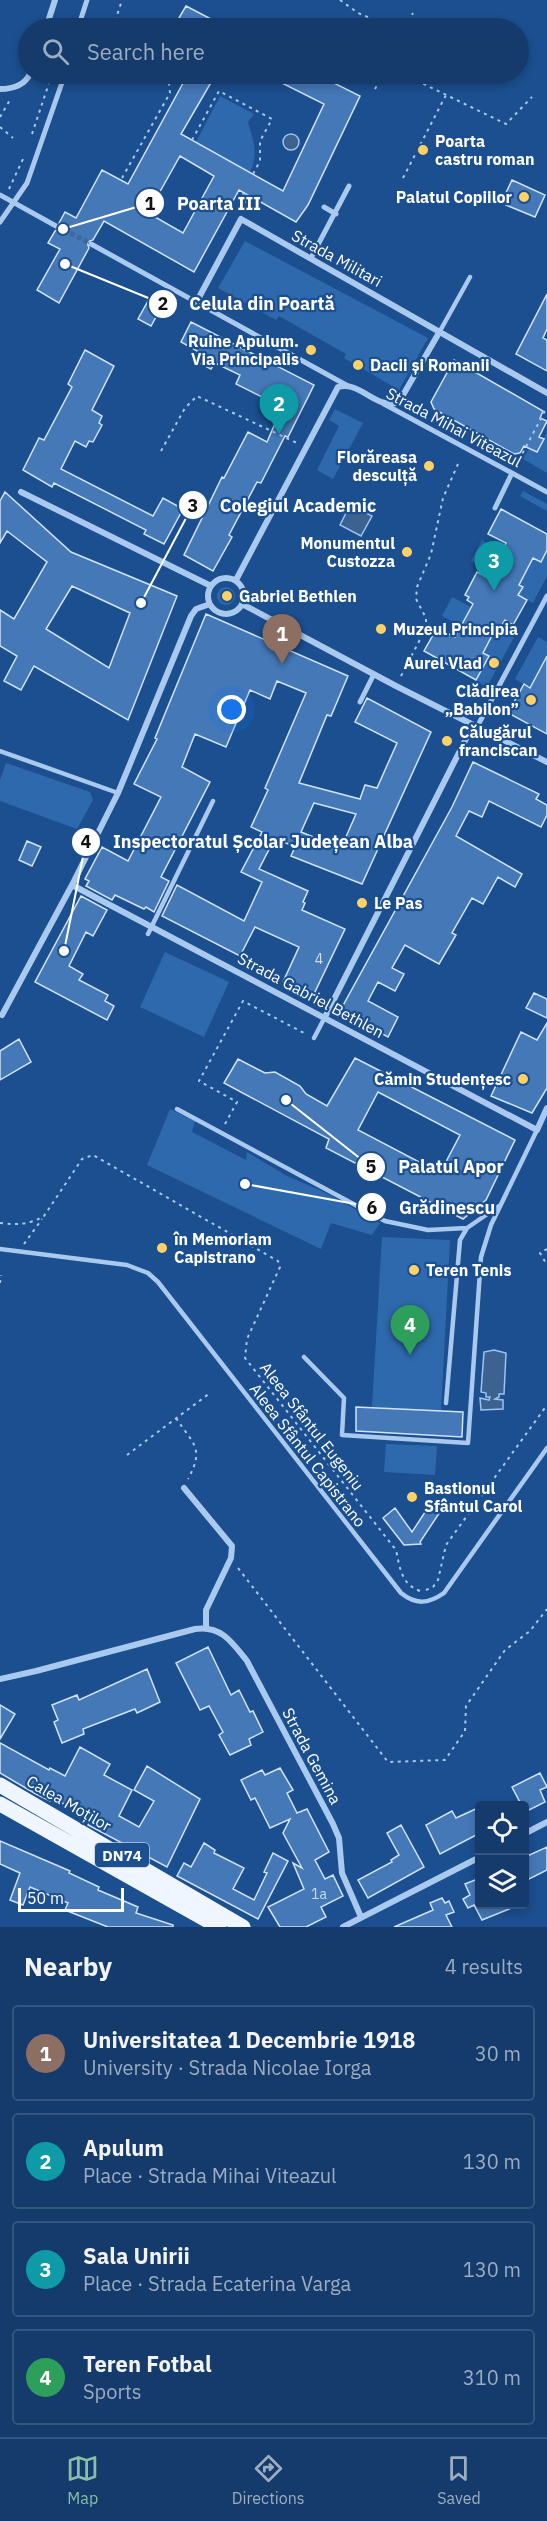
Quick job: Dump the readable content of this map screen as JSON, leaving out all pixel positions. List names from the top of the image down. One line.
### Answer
{"streets":{"main road":["Calea Moților","DN74"],"street":["Strada Militari","Strada Mihai Viteazul","Strada Gabriel Bethlen","Strada Gemina"],"lane":["Aleea Sfântul Capistrano"],"path":["Aleea Sfântul Eugeniu"]},"crossings":[["Strada Militari","Strada Mihai Viteazul"]],"places":["Poarta castru roman","Palatul Copiilor","Poarta III","Celula din Poartă","Ruine Apulum. Via Principalis","Dacii și Romanii","Florăreasa desculță","Monumentul Custozza","Gabriel Bethlen","Colegiul Academic","Muzeul Principia","Aurel Vlad","Clădirea „Babilon”","Călugărul franciscan","Le Pas","Inspectoratul Școlar Județean Alba","Cămin Studențesc","Palatul Apor","Grădinescu","în Memoriam Capistrano","Teren Tenis","Bastionul Sfântul Carol"],"house_numbers":["4","1a"],"scale_bar":"50 m","page":{"search":"Search here","pins":["2","3","1","4"],"scale":"50 m","heading":["Nearby","4 results"],"list":[{"mark":"1","name":"Universitatea 1 Decembrie 1918","note":"University · Strada Nicolae Iorga","value":"30 m"},{"mark":"2","name":"Apulum","note":"Place · Strada Mihai Viteazul","value":"130 m"},{"mark":"3","name":"Sala Unirii","note":"Place · Strada Ecaterina Varga","value":"130 m"},{"mark":"4","name":"Teren Fotbal","note":"Sports","value":"310 m"}],"nav":["Map","Directions","Saved"]}}
